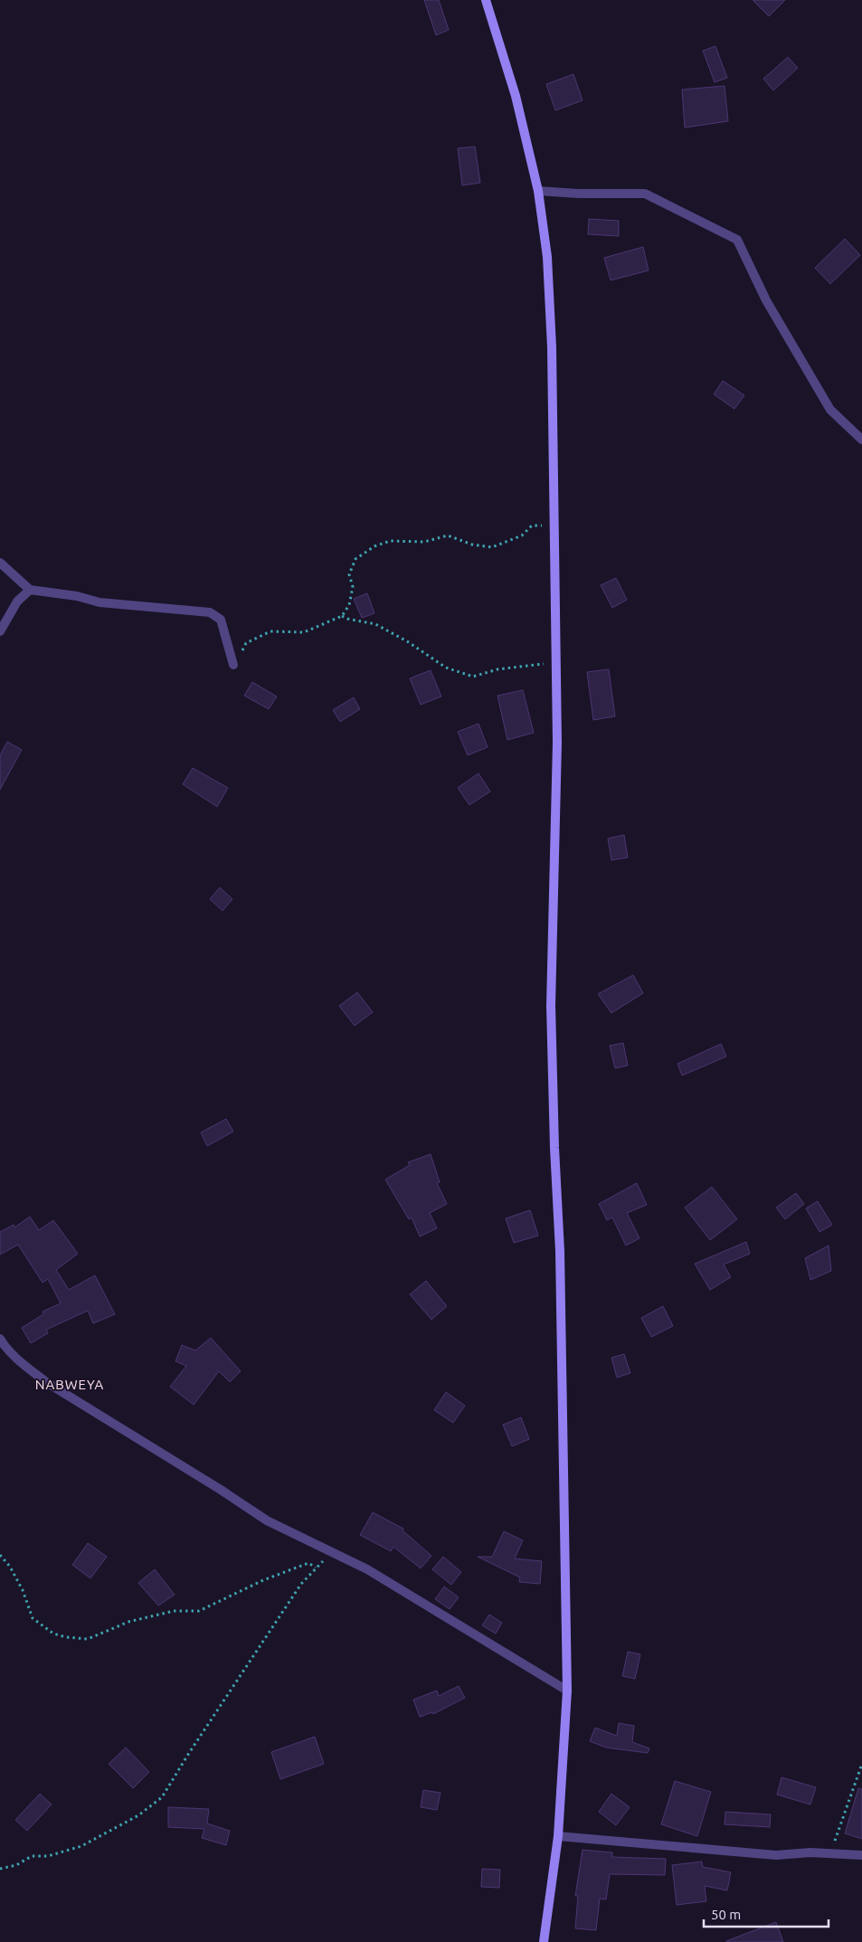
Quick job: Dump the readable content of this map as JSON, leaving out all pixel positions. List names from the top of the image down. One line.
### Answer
{"districts":["NABWEYA"],"scale_bar":"50 m"}
